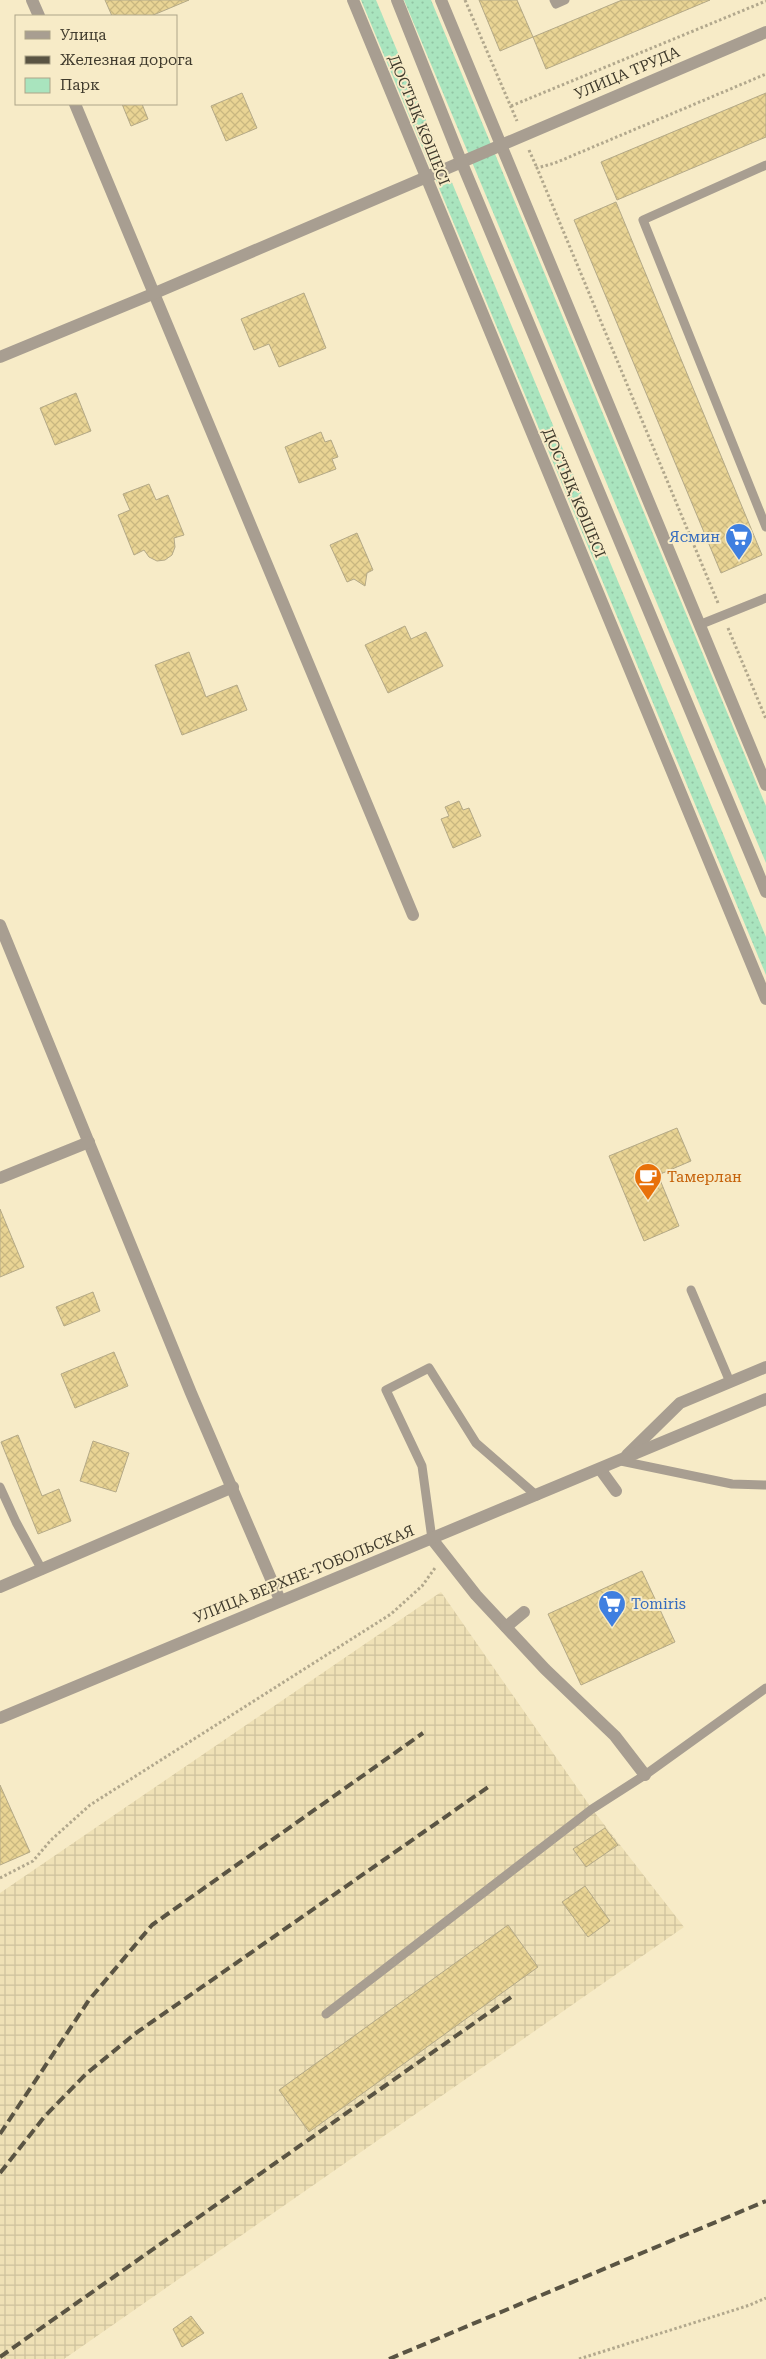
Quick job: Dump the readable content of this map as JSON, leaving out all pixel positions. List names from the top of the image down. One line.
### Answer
{"streets":{"street":["УЛИЦА ТРУДА","ДОСТЫҚ КӨШЕСІ","УЛИЦА ВЕРХНЕ-ТОБОЛЬСКАЯ"]},"crossings":[["УЛИЦА ТРУДА","ДОСТЫҚ КӨШЕСІ"]],"places":{"supermarket":["Ясмин","Tomiris"],"cafe":["Тамерлан"]},"legend":["Улица","Железная дорога","Парк"]}
